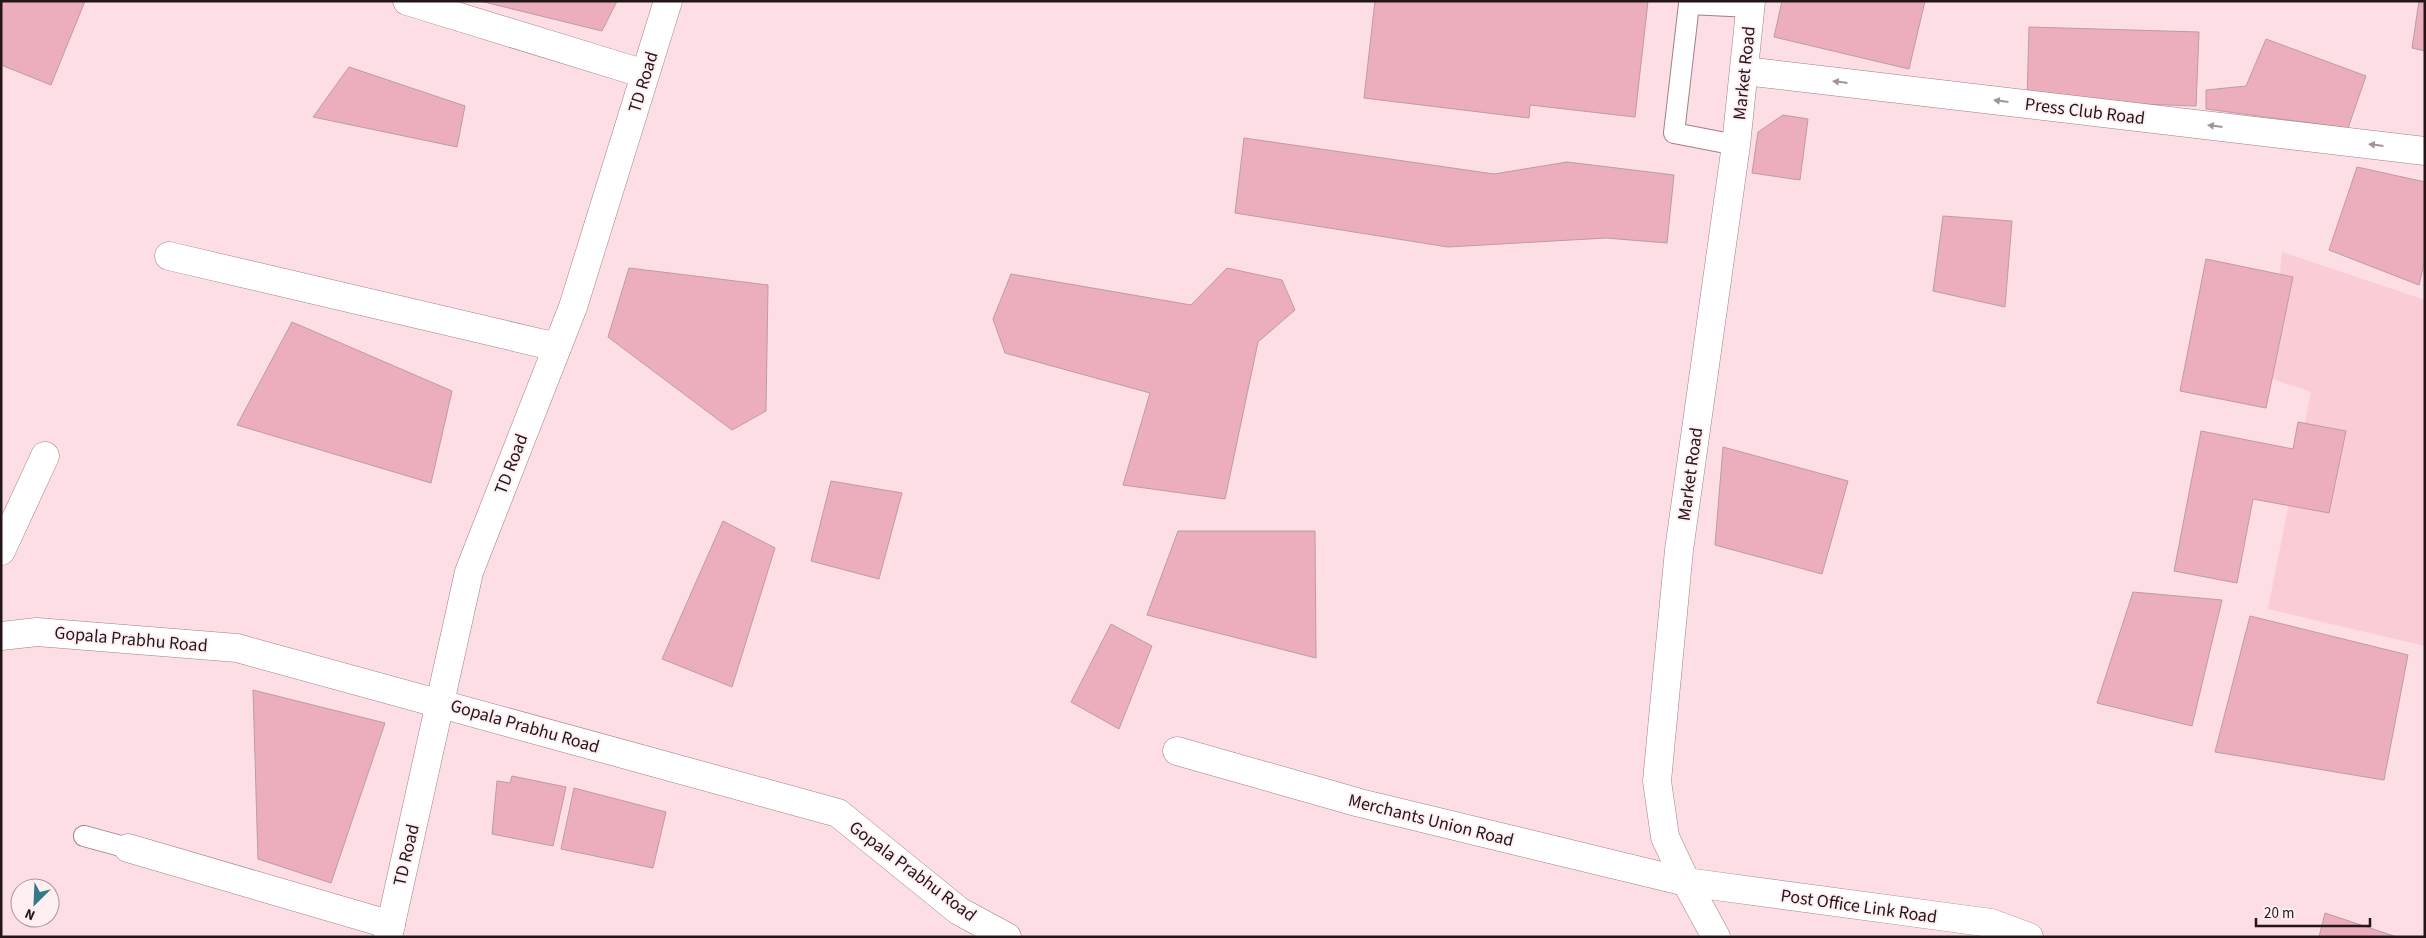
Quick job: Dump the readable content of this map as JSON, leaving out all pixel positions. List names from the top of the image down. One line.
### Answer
{"streets":{"street":["Market Road","TD Road","Press Club Road","Gopala Prabhu Road","Merchants Union Road","Post Office Link Road"]},"crossings":[["Market Road","Press Club Road"],["Market Road","Merchants Union Road"],["Market Road","Post Office Link Road"],["TD Road","Gopala Prabhu Road"],["Merchants Union Road","Post Office Link Road"]],"one_way":["Press Club Road"],"scale_bar":"20 m","north":"bottom left"}
